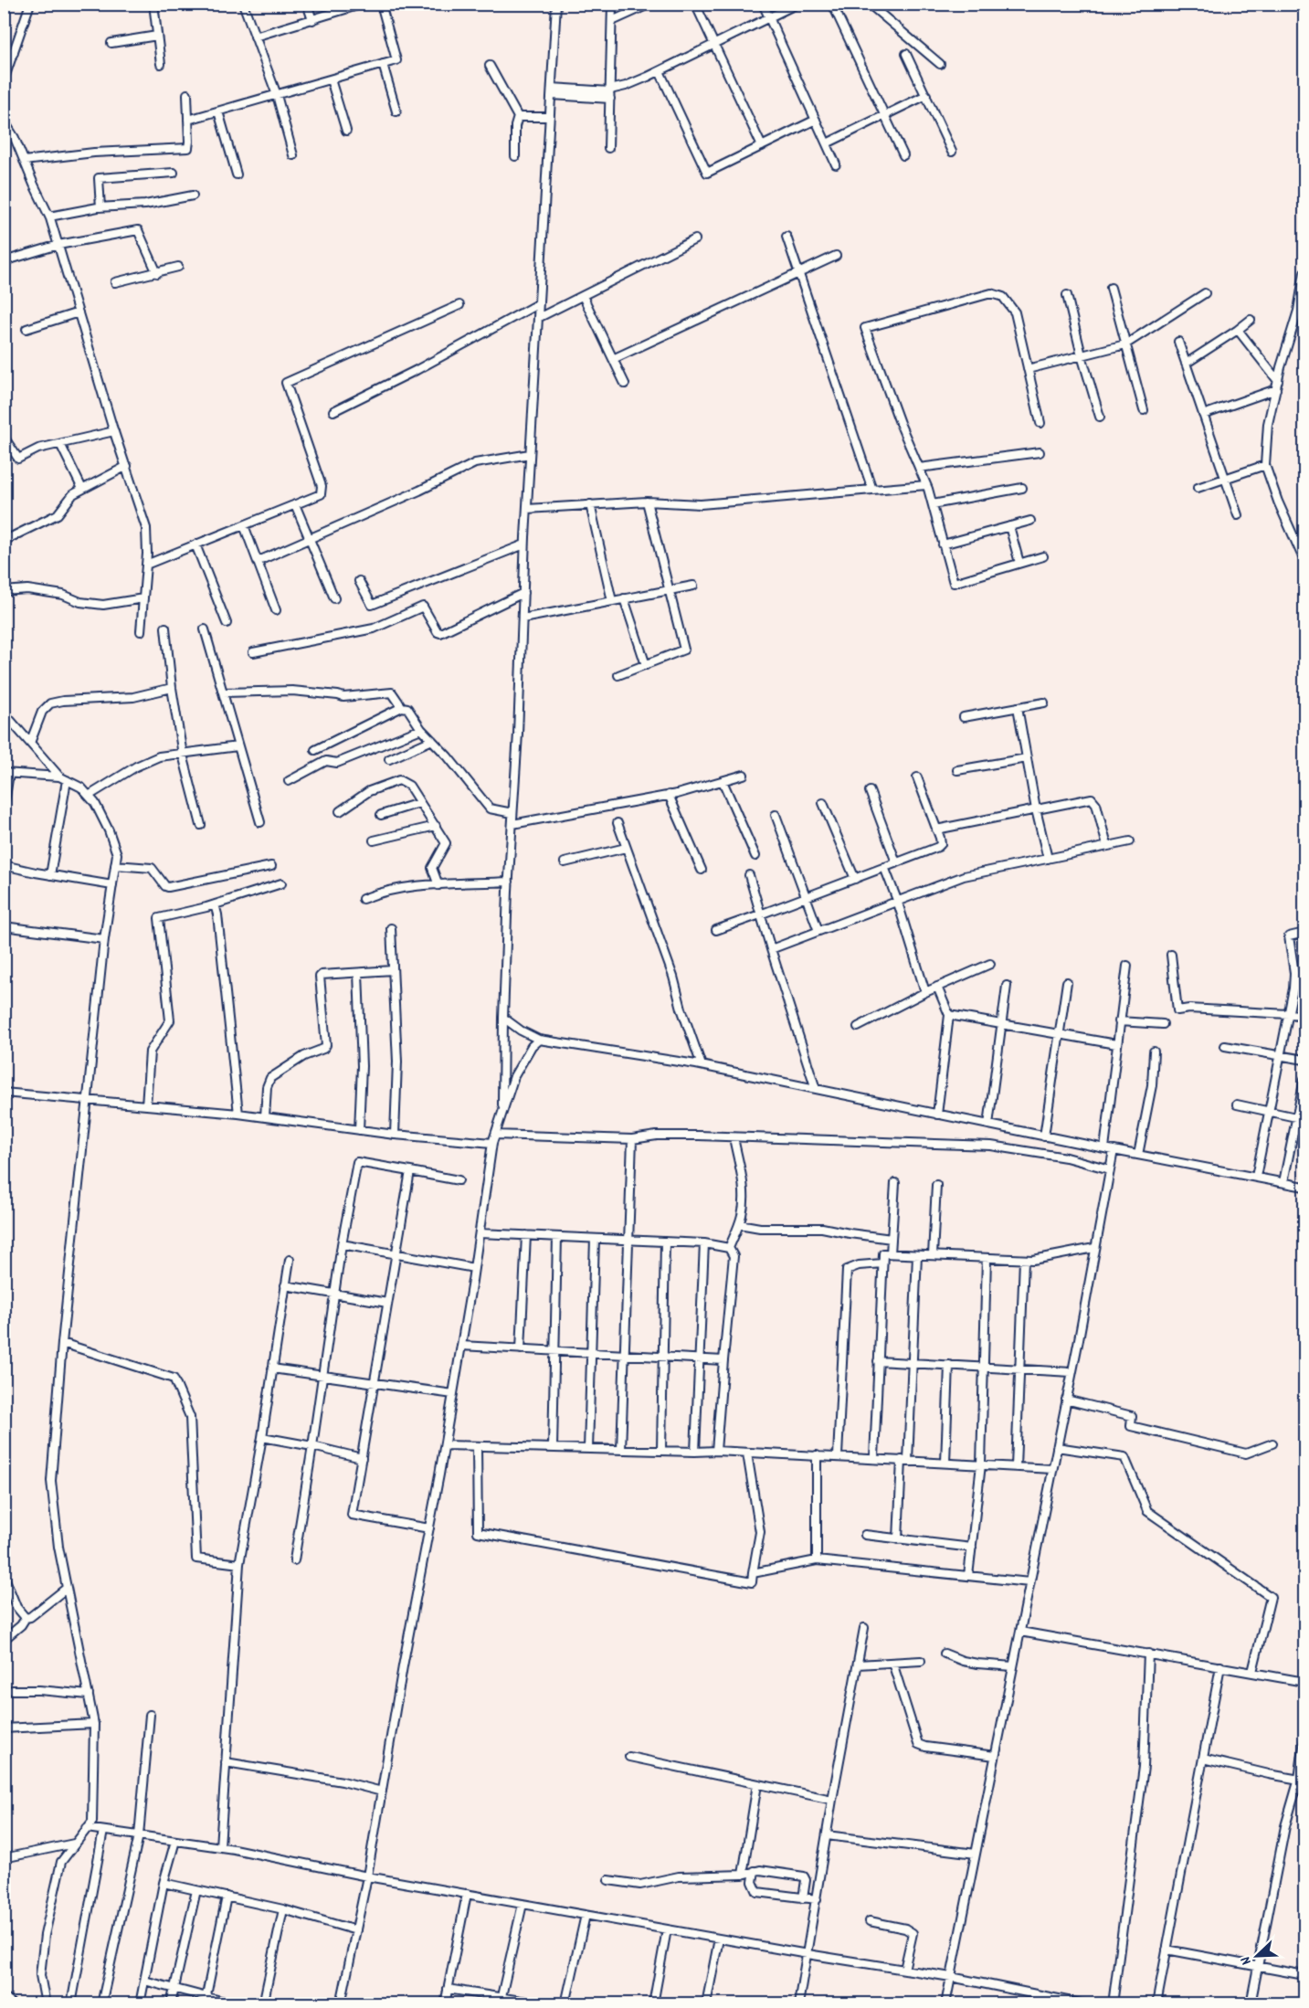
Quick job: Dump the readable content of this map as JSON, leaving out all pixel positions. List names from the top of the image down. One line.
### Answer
{"north":"bottom left"}
